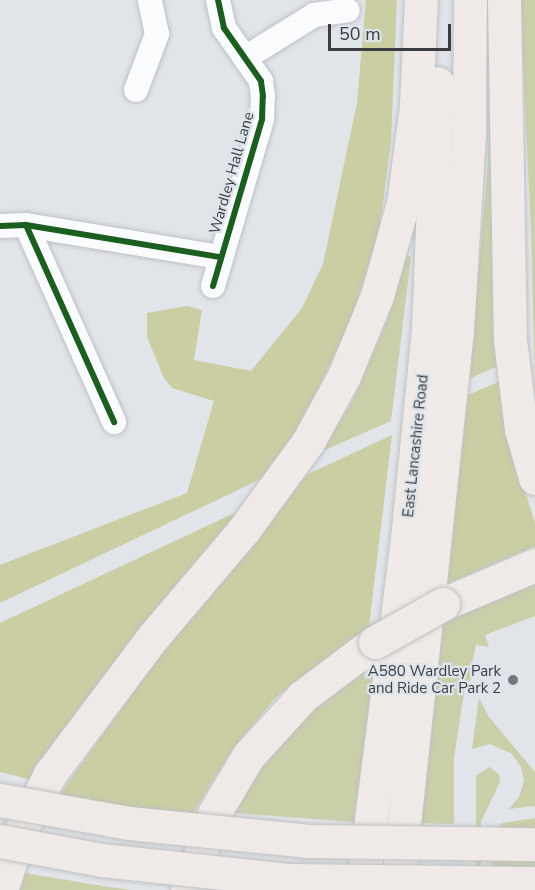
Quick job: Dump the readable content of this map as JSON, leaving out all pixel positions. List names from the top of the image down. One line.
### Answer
{"streets":{"highway":["East Lancashire Road"],"street":["Wardley Hall Lane"]},"places":["A580 Wardley Park and Ride Car Park 2"],"scale_bar":"50 m"}
